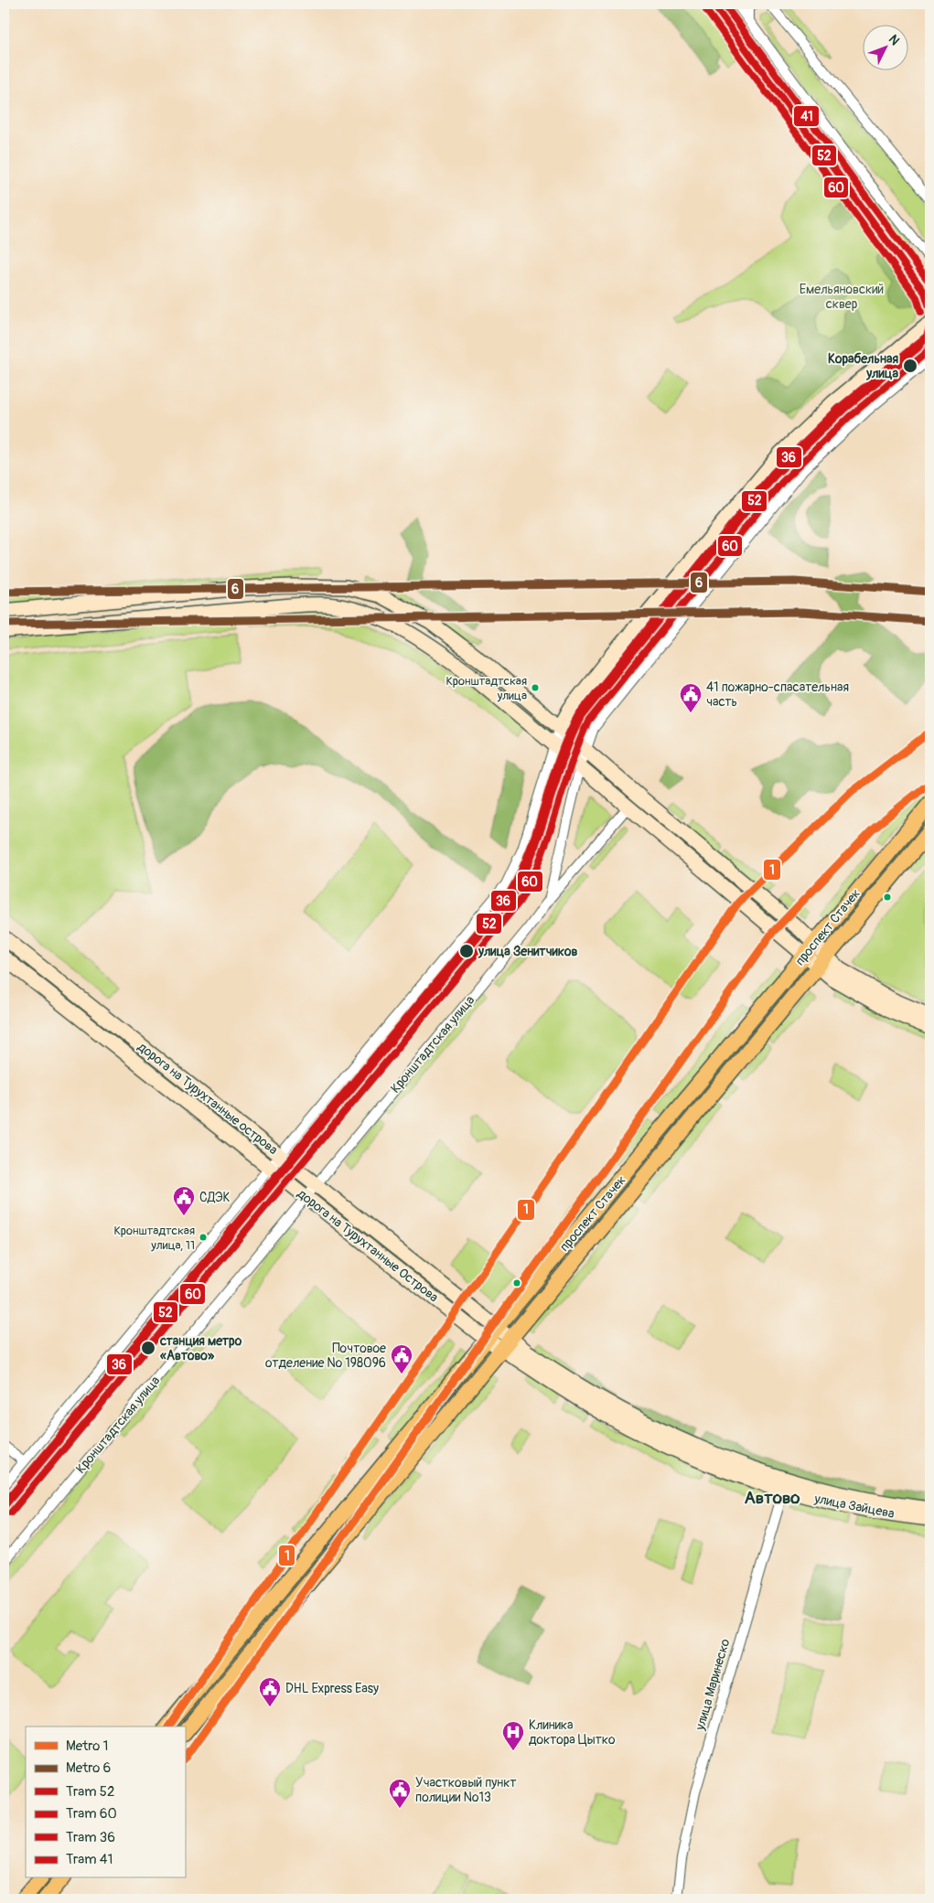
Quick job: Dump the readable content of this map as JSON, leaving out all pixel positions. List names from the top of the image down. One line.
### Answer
{"streets":{"main road":["проспект Стачек"],"street":["Кронштадтская улица","дорога на Турухтанные острова","дорога на Турухтанные Острова","улица Зайцева","улица Маринеско"]},"crossings":[["проспект Стачек","дорога на Турухтанные острова"],["проспект Стачек","дорога на Турухтанные Острова"],["проспект Стачек","улица Зайцева"],["Кронштадтская улица","дорога на Турухтанные острова"],["Кронштадтская улица","дорога на Турухтанные Острова"],["дорога на Турухтанные острова","дорога на Турухтанные Острова"],["дорога на Турухтанные острова","улица Зайцева"],["дорога на Турухтанные Острова","улица Зайцева"],["улица Зайцева","улица Маринеско"]],"districts":["Автово"],"parks":["Емельяновский сквер"],"places":{"other":["Корабельная улица","Кронштадтская улица","улица Зенитчиков","Кронштадтская улица, 11","станция метро «Автово»"],"public building":["41 пожарно-спасательная часть","СДЭК","Почтовое отделение № 198096","DHL Express Easy","Участковый пункт полиции №13"],"hospital":["Клиника доктора Цытко"]},"lines":["tram line 52","tram line 41","tram line 60","tram line 36","metro line 6","metro line 1"],"legend":["Metro 1","Metro 6","Tram 52","Tram 60","Tram 36","Tram 41"],"north":"top right"}
